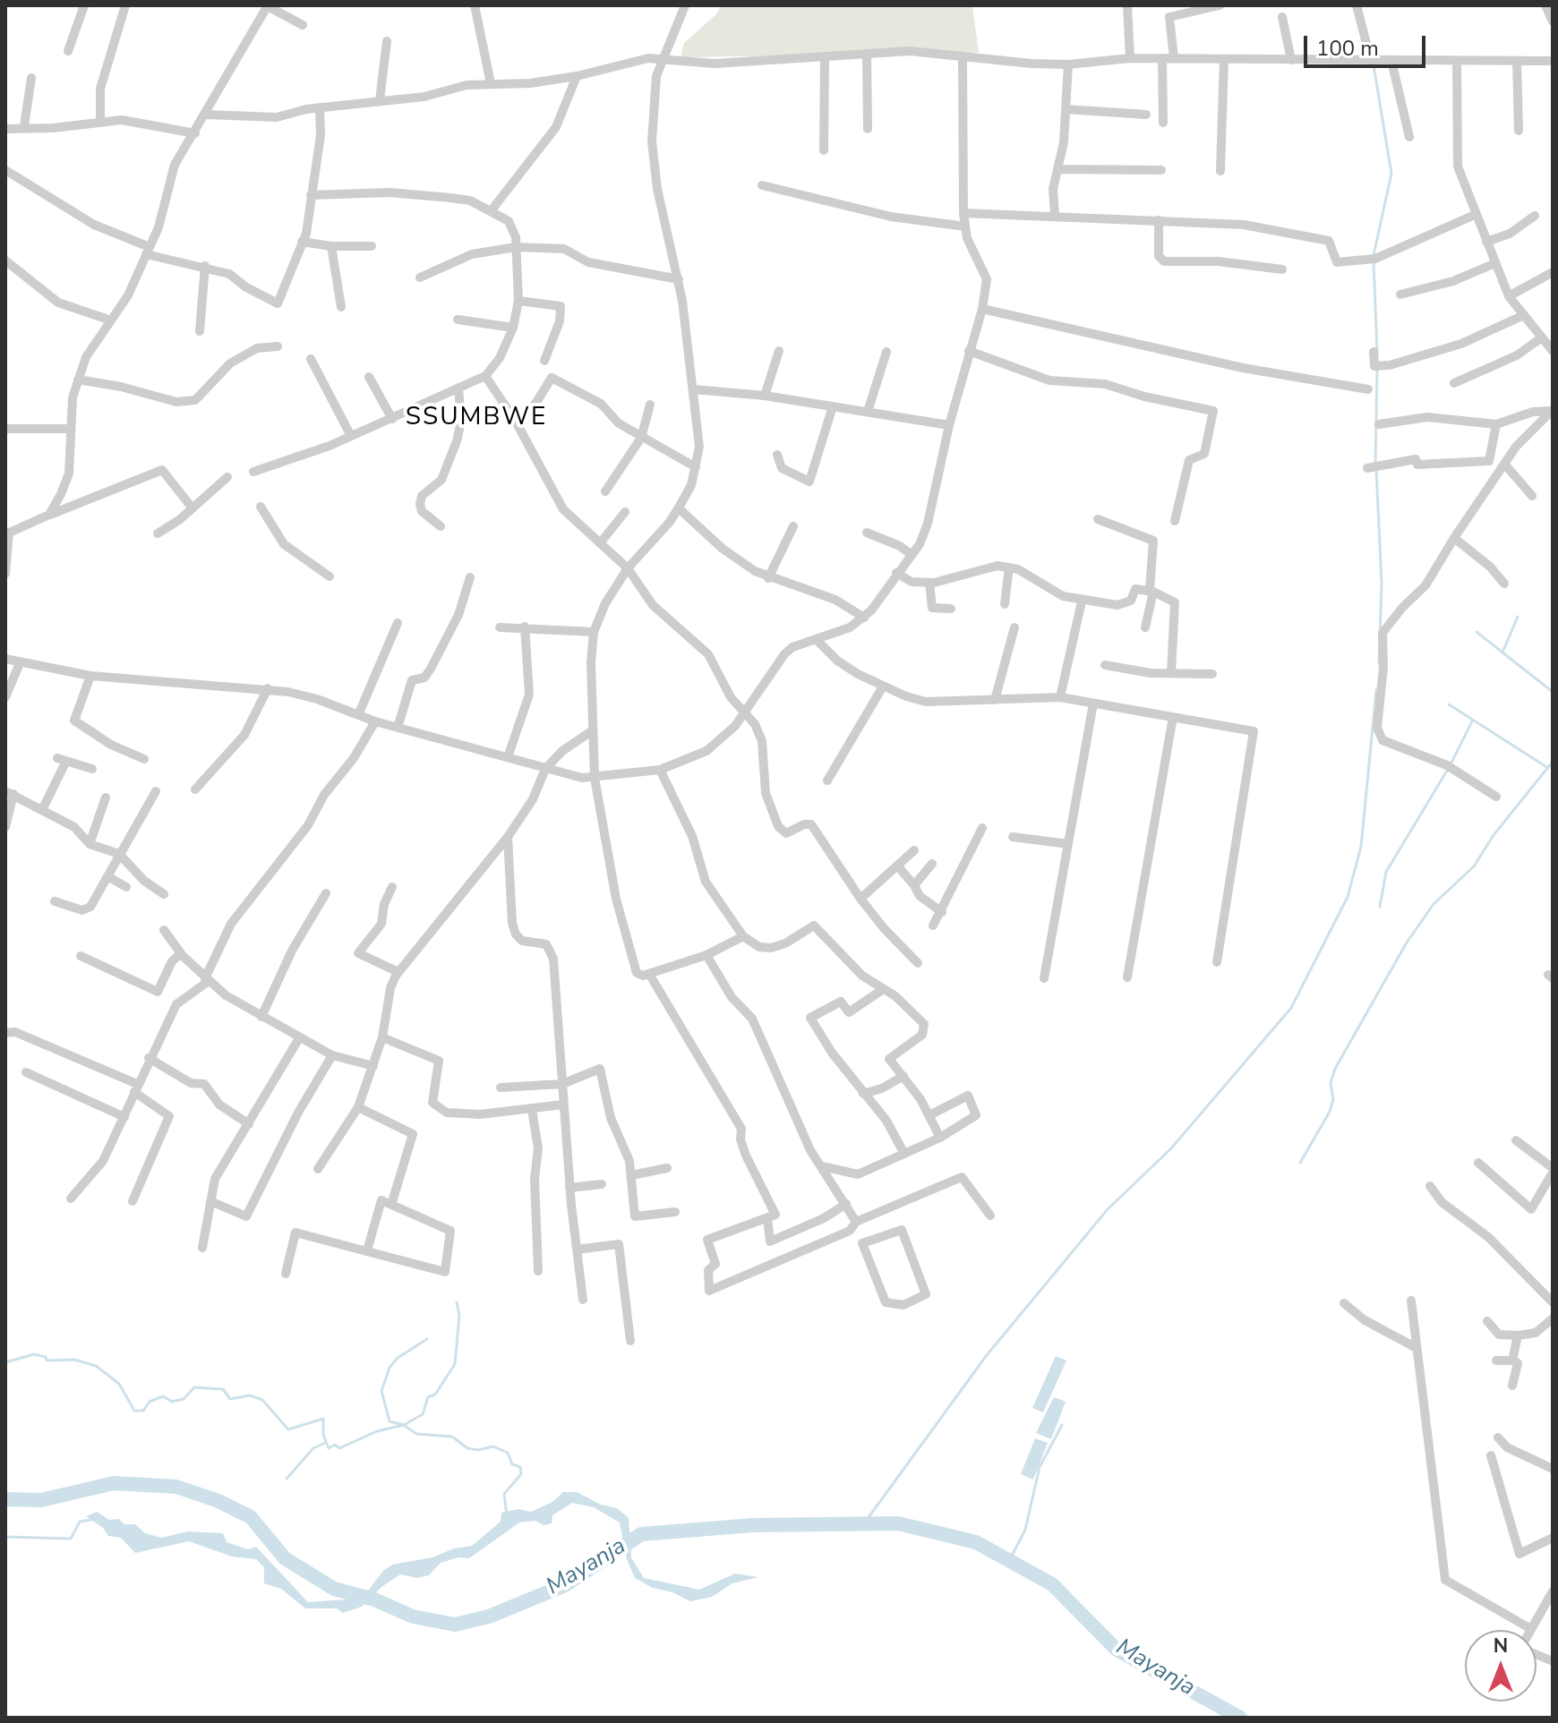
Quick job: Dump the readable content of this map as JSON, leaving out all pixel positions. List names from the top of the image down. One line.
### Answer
{"districts":["SSUMBWE"],"water":["Mayanja"],"scale_bar":"100 m","north":"top"}
